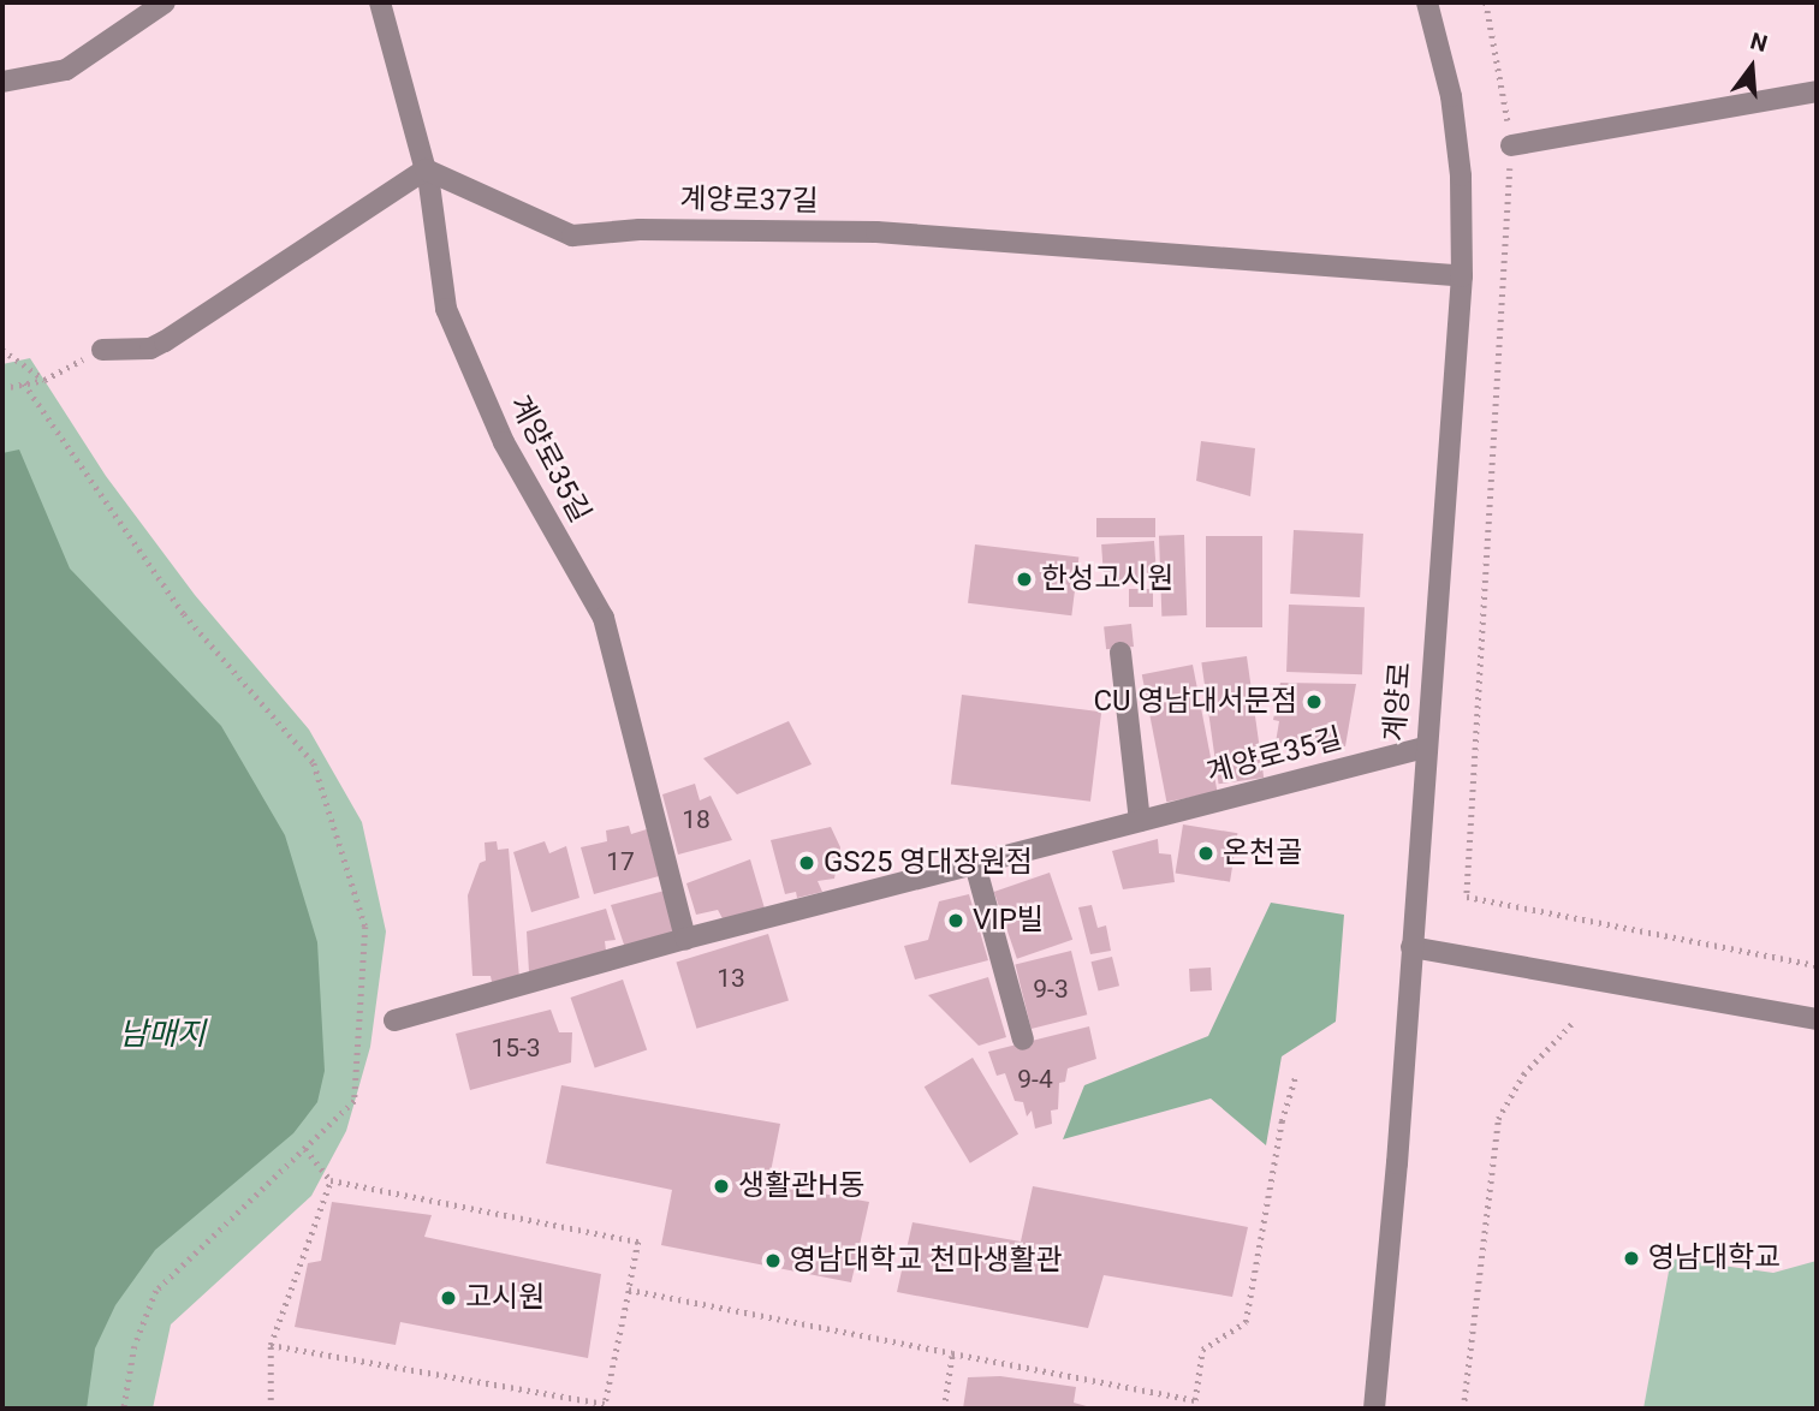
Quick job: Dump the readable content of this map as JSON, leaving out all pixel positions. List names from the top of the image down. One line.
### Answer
{"streets":{"street":["계양로37길","계양로35길","계양로"]},"crossings":[["계양로37길","계양로35길"],["계양로37길","계양로"],["계양로35길","계양로"]],"water":["남매지"],"places":["한성고시원","CU 영남대서문점","온천골","GS25 영대장원점","VIP빌","생활관H동","영남대학교","영남대학교 천마생활관","고시원"],"house_numbers":["18","17","13","9-3","15-3","9-4"],"north":"top"}
